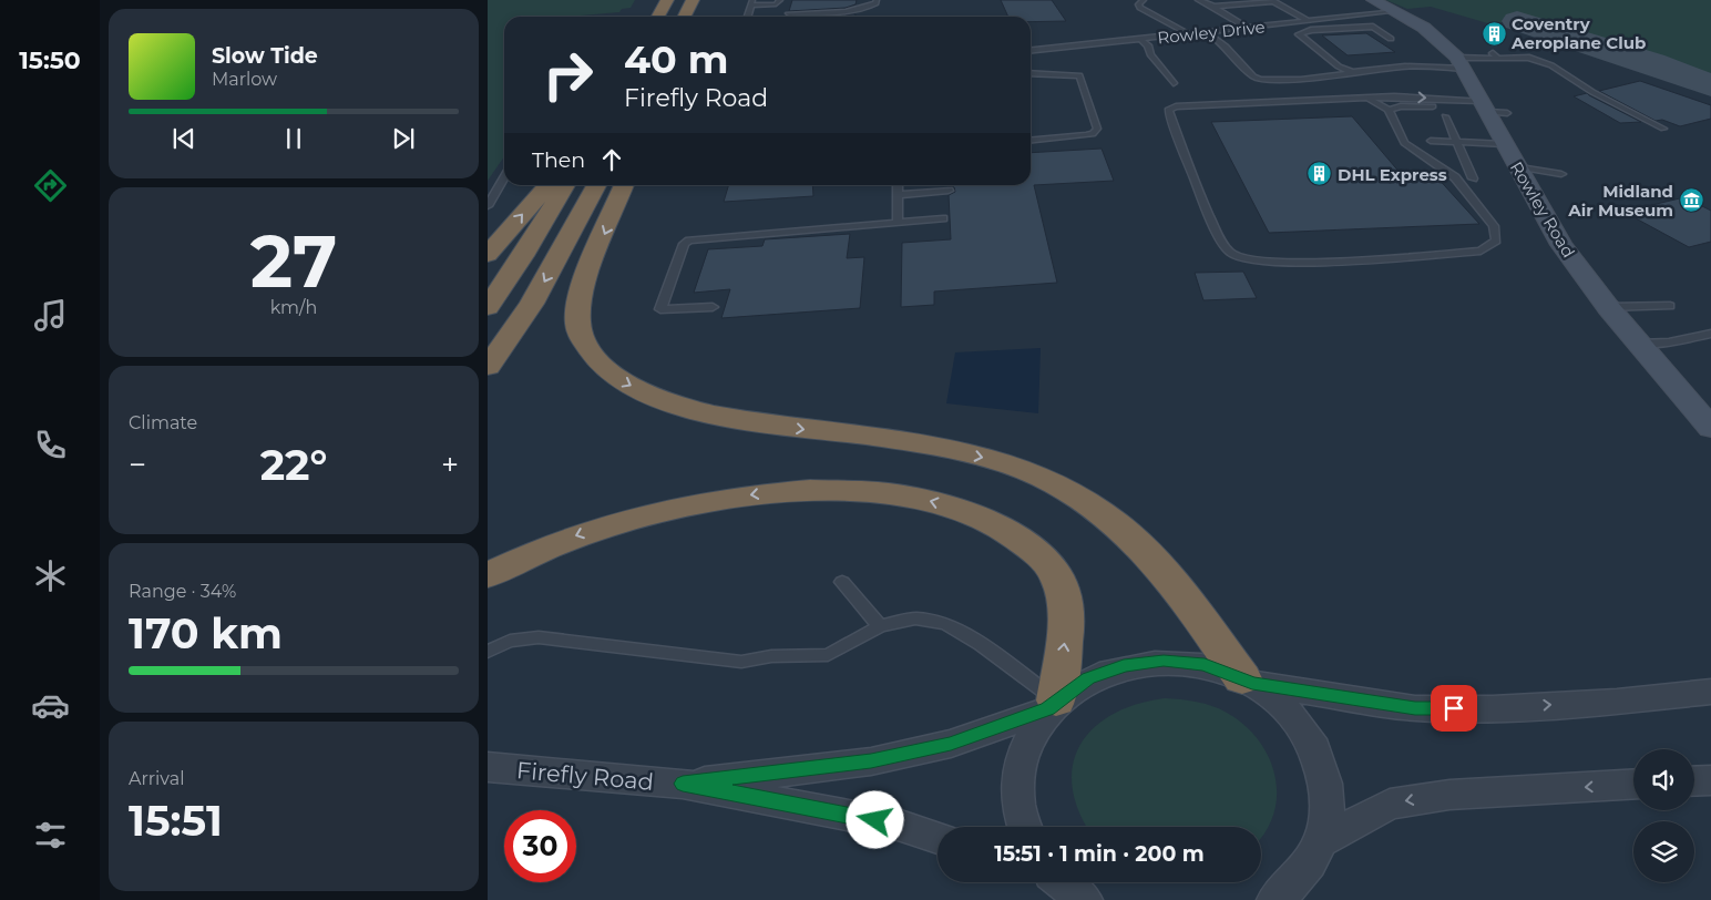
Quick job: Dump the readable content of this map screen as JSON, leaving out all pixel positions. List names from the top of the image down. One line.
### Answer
{"streets":{"street":["Rowley Road","Firefly Road"],"lane":["Rowley Drive"]},"crossings":[["Rowley Drive","Rowley Road"]],"places":{"building":["Coventry Aeroplane Club","DHL Express"],"museum":["Midland Air Museum"]},"page":{"tabs":"15:50","turn":["40 m","Firefly Road"],"song":["Slow Tide","Marlow"],"then":"Then","tile":[["27","km/h"],"Climate",["Range · 34%","170 km"],["Arrival","15:51"]],"heat":["−","22°","+"],"limit":"30","trip":"15:51 · 1 min · 200 m"}}
